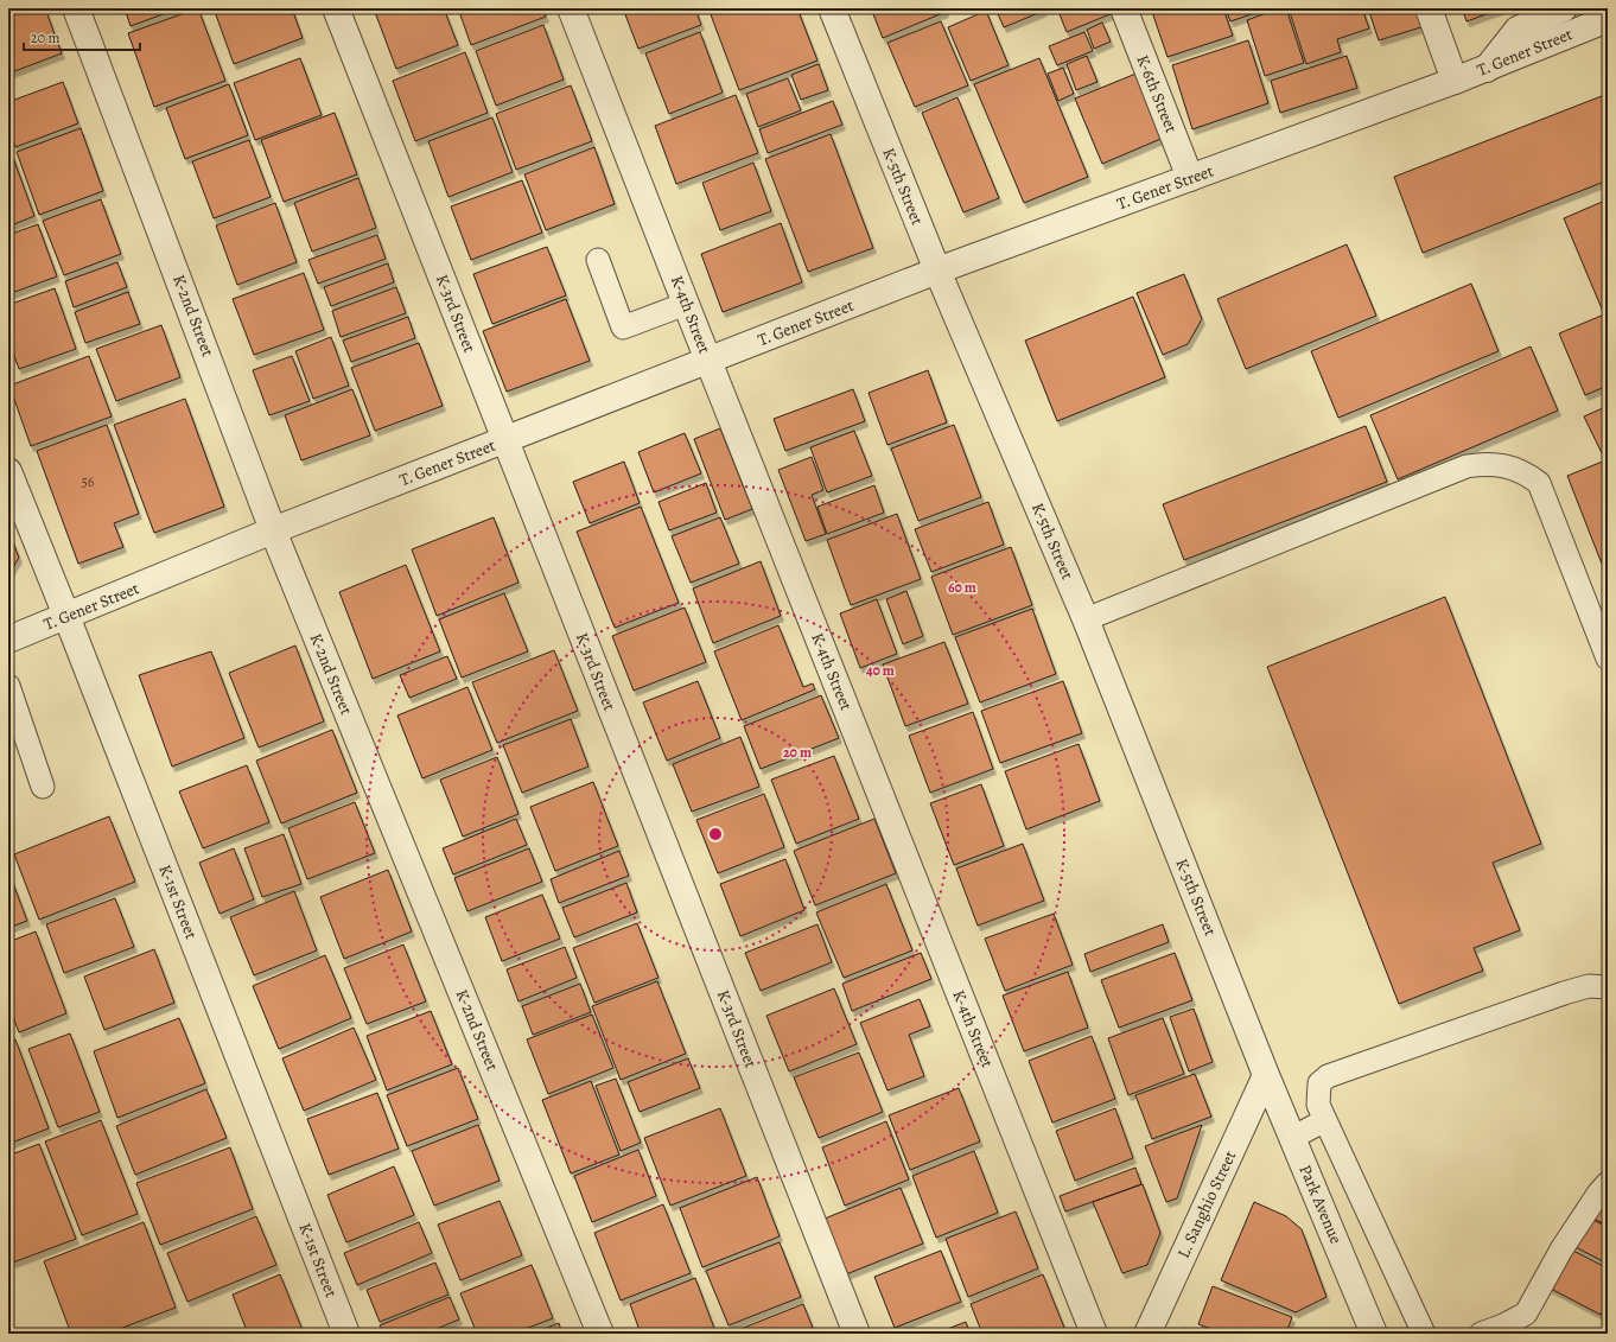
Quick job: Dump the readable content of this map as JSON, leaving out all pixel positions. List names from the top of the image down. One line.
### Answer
{"streets":{"street":["T. Gener Street","K-6th Street","K-5th Street","K-3rd Street","K-4th Street","K-2nd Street","K-1st Street","L. Sanghio Street","Park Avenue"]},"crossings":[["T. Gener Street","K-6th Street"],["T. Gener Street","K-5th Street"],["T. Gener Street","K-3rd Street"],["T. Gener Street","K-4th Street"],["T. Gener Street","K-2nd Street"],["T. Gener Street","K-1st Street"],["K-5th Street","L. Sanghio Street"],["K-5th Street","Park Avenue"],["L. Sanghio Street","Park Avenue"]],"house_numbers":["56"],"scale_bar":"20 m","rings":["60 m","40 m","20 m"]}
